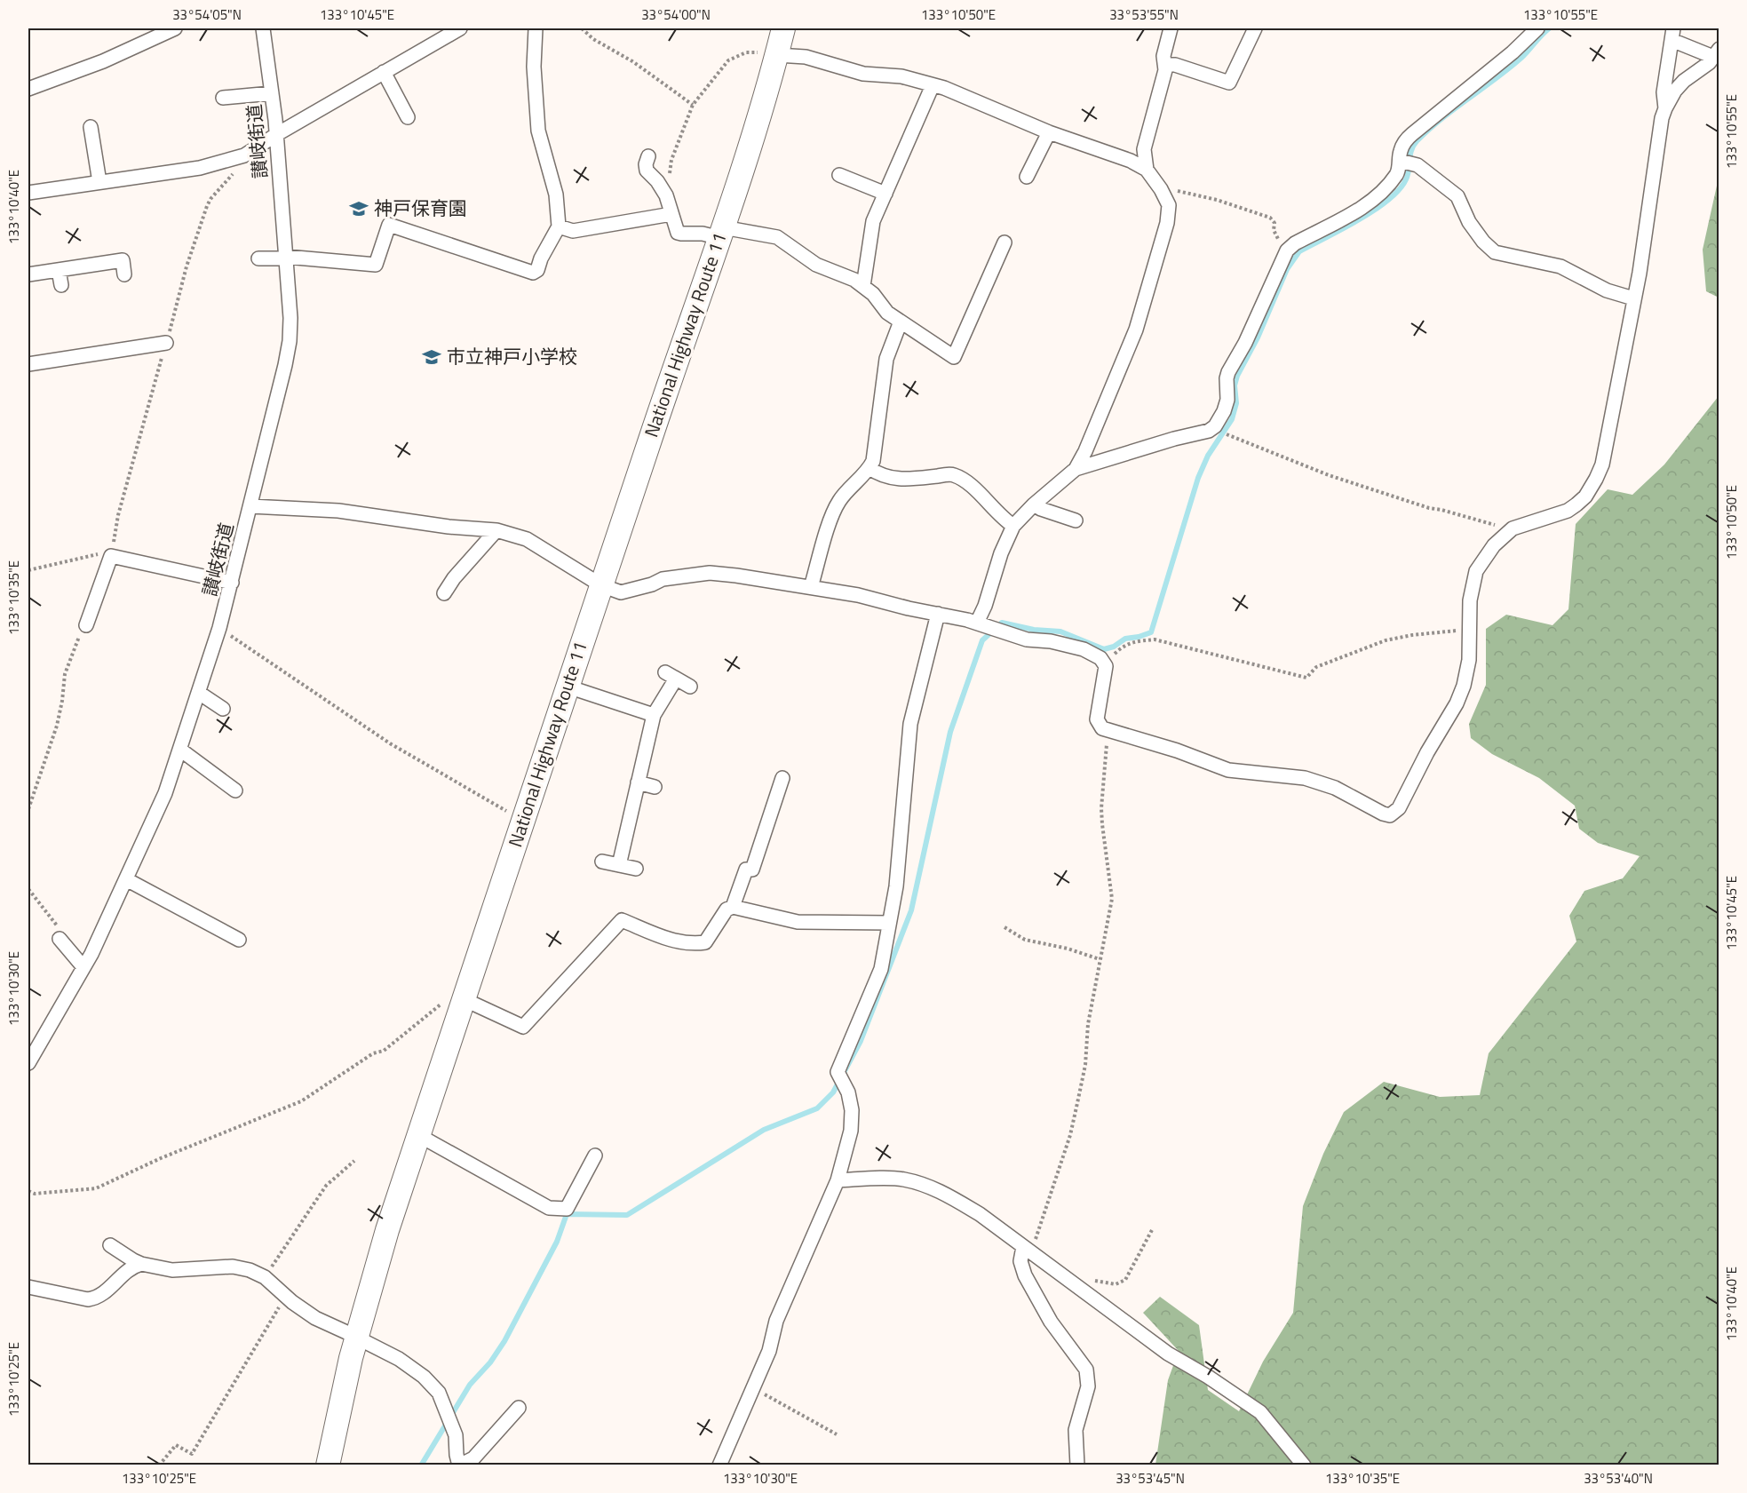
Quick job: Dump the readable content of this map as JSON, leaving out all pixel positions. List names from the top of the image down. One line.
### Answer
{"streets":{"highway":["National Highway Route 11"],"street":["讃岐街道"]},"places":{"school or university":["神戸保育園","市立神戸小学校"]},"coordinates":["33°54'05\"N","133°10'45\"E","33°54'00\"N","133°10'50\"E","33°53'55\"N","133°10'55\"E","133°10'40\"E","133°10'35\"E","133°10'30\"E","133°10'25\"E","33°53'45\"N","33°53'40\"N"]}
